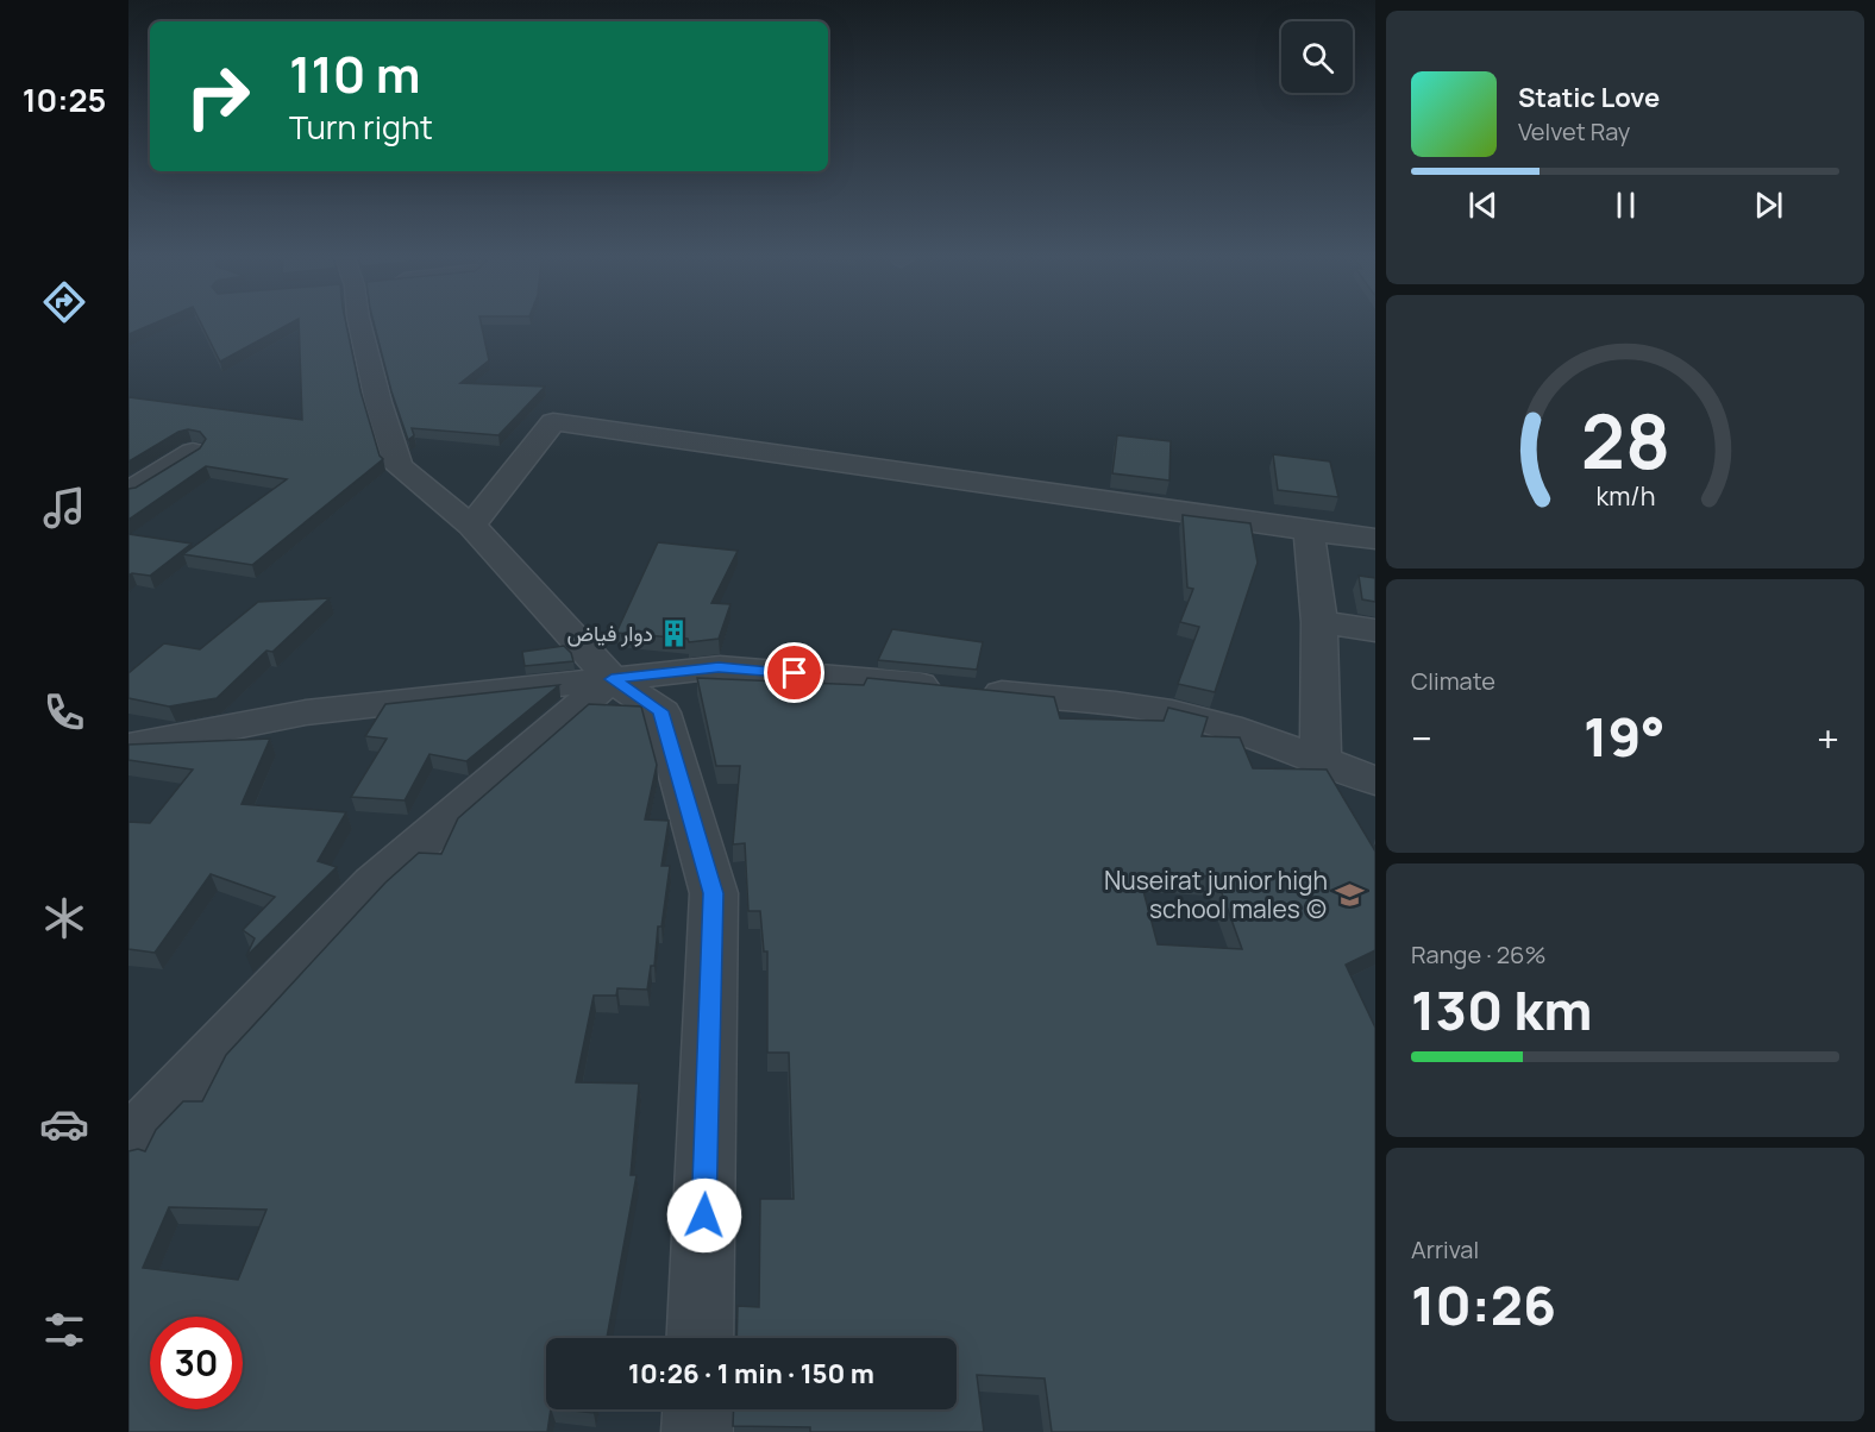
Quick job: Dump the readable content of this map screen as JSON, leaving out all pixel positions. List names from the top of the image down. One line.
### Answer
{"places":{"building":["دوار فياض"],"school or university":["Nuseirat junior high school males (c)"]},"page":{"tabs":"10:25","turn":["110 m","Turn right"],"song":["Static Love","Velvet Ray"],"tile":["Climate",["Range · 26%","130 km"],["Arrival","10:26"]],"heat":["−","19°","+"],"limit":"30","trip":"10:26 · 1 min · 150 m","gauge":["28","km/h"]}}
